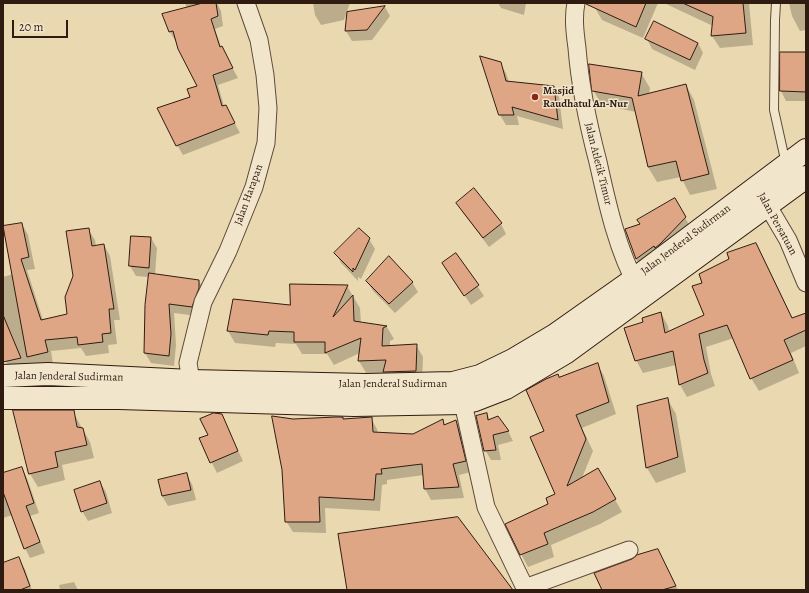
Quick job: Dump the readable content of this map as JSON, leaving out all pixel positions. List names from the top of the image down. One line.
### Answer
{"streets":{"main road":["Jalan Jenderal Sudirman"],"street":["Jalan Atletik Timur","Jalan Harapan","Jalan Persatuan"]},"crossings":[["Jalan Atletik Timur","Jalan Jenderal Sudirman"],["Jalan Harapan","Jalan Jenderal Sudirman"],["Jalan Persatuan","Jalan Jenderal Sudirman"]],"places":["Masjid Raudhatul An-Nur"],"scale_bar":"20 m"}
